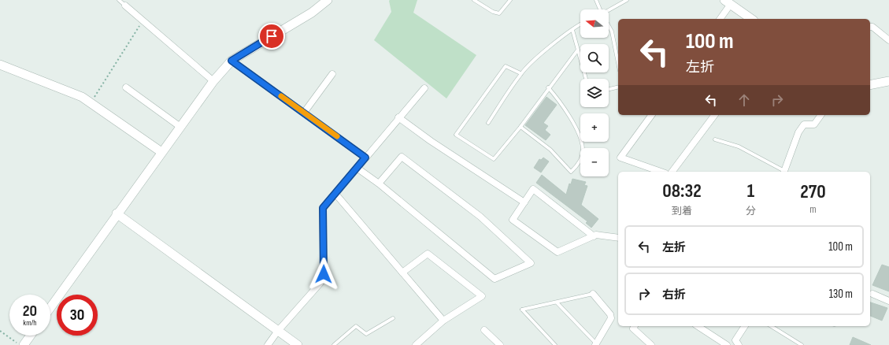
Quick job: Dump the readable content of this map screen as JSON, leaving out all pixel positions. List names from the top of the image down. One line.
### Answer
{"north":"left","page":{"map_buttons":["+","−"],"turn":["100 m","左折"],"eta":["08:32","到着","1","分","270","m"],"list":[{"name":"左折","value":"100 m"},{"name":"右折","value":"130 m"}],"speed":"20 km/h","limit":"30"}}
